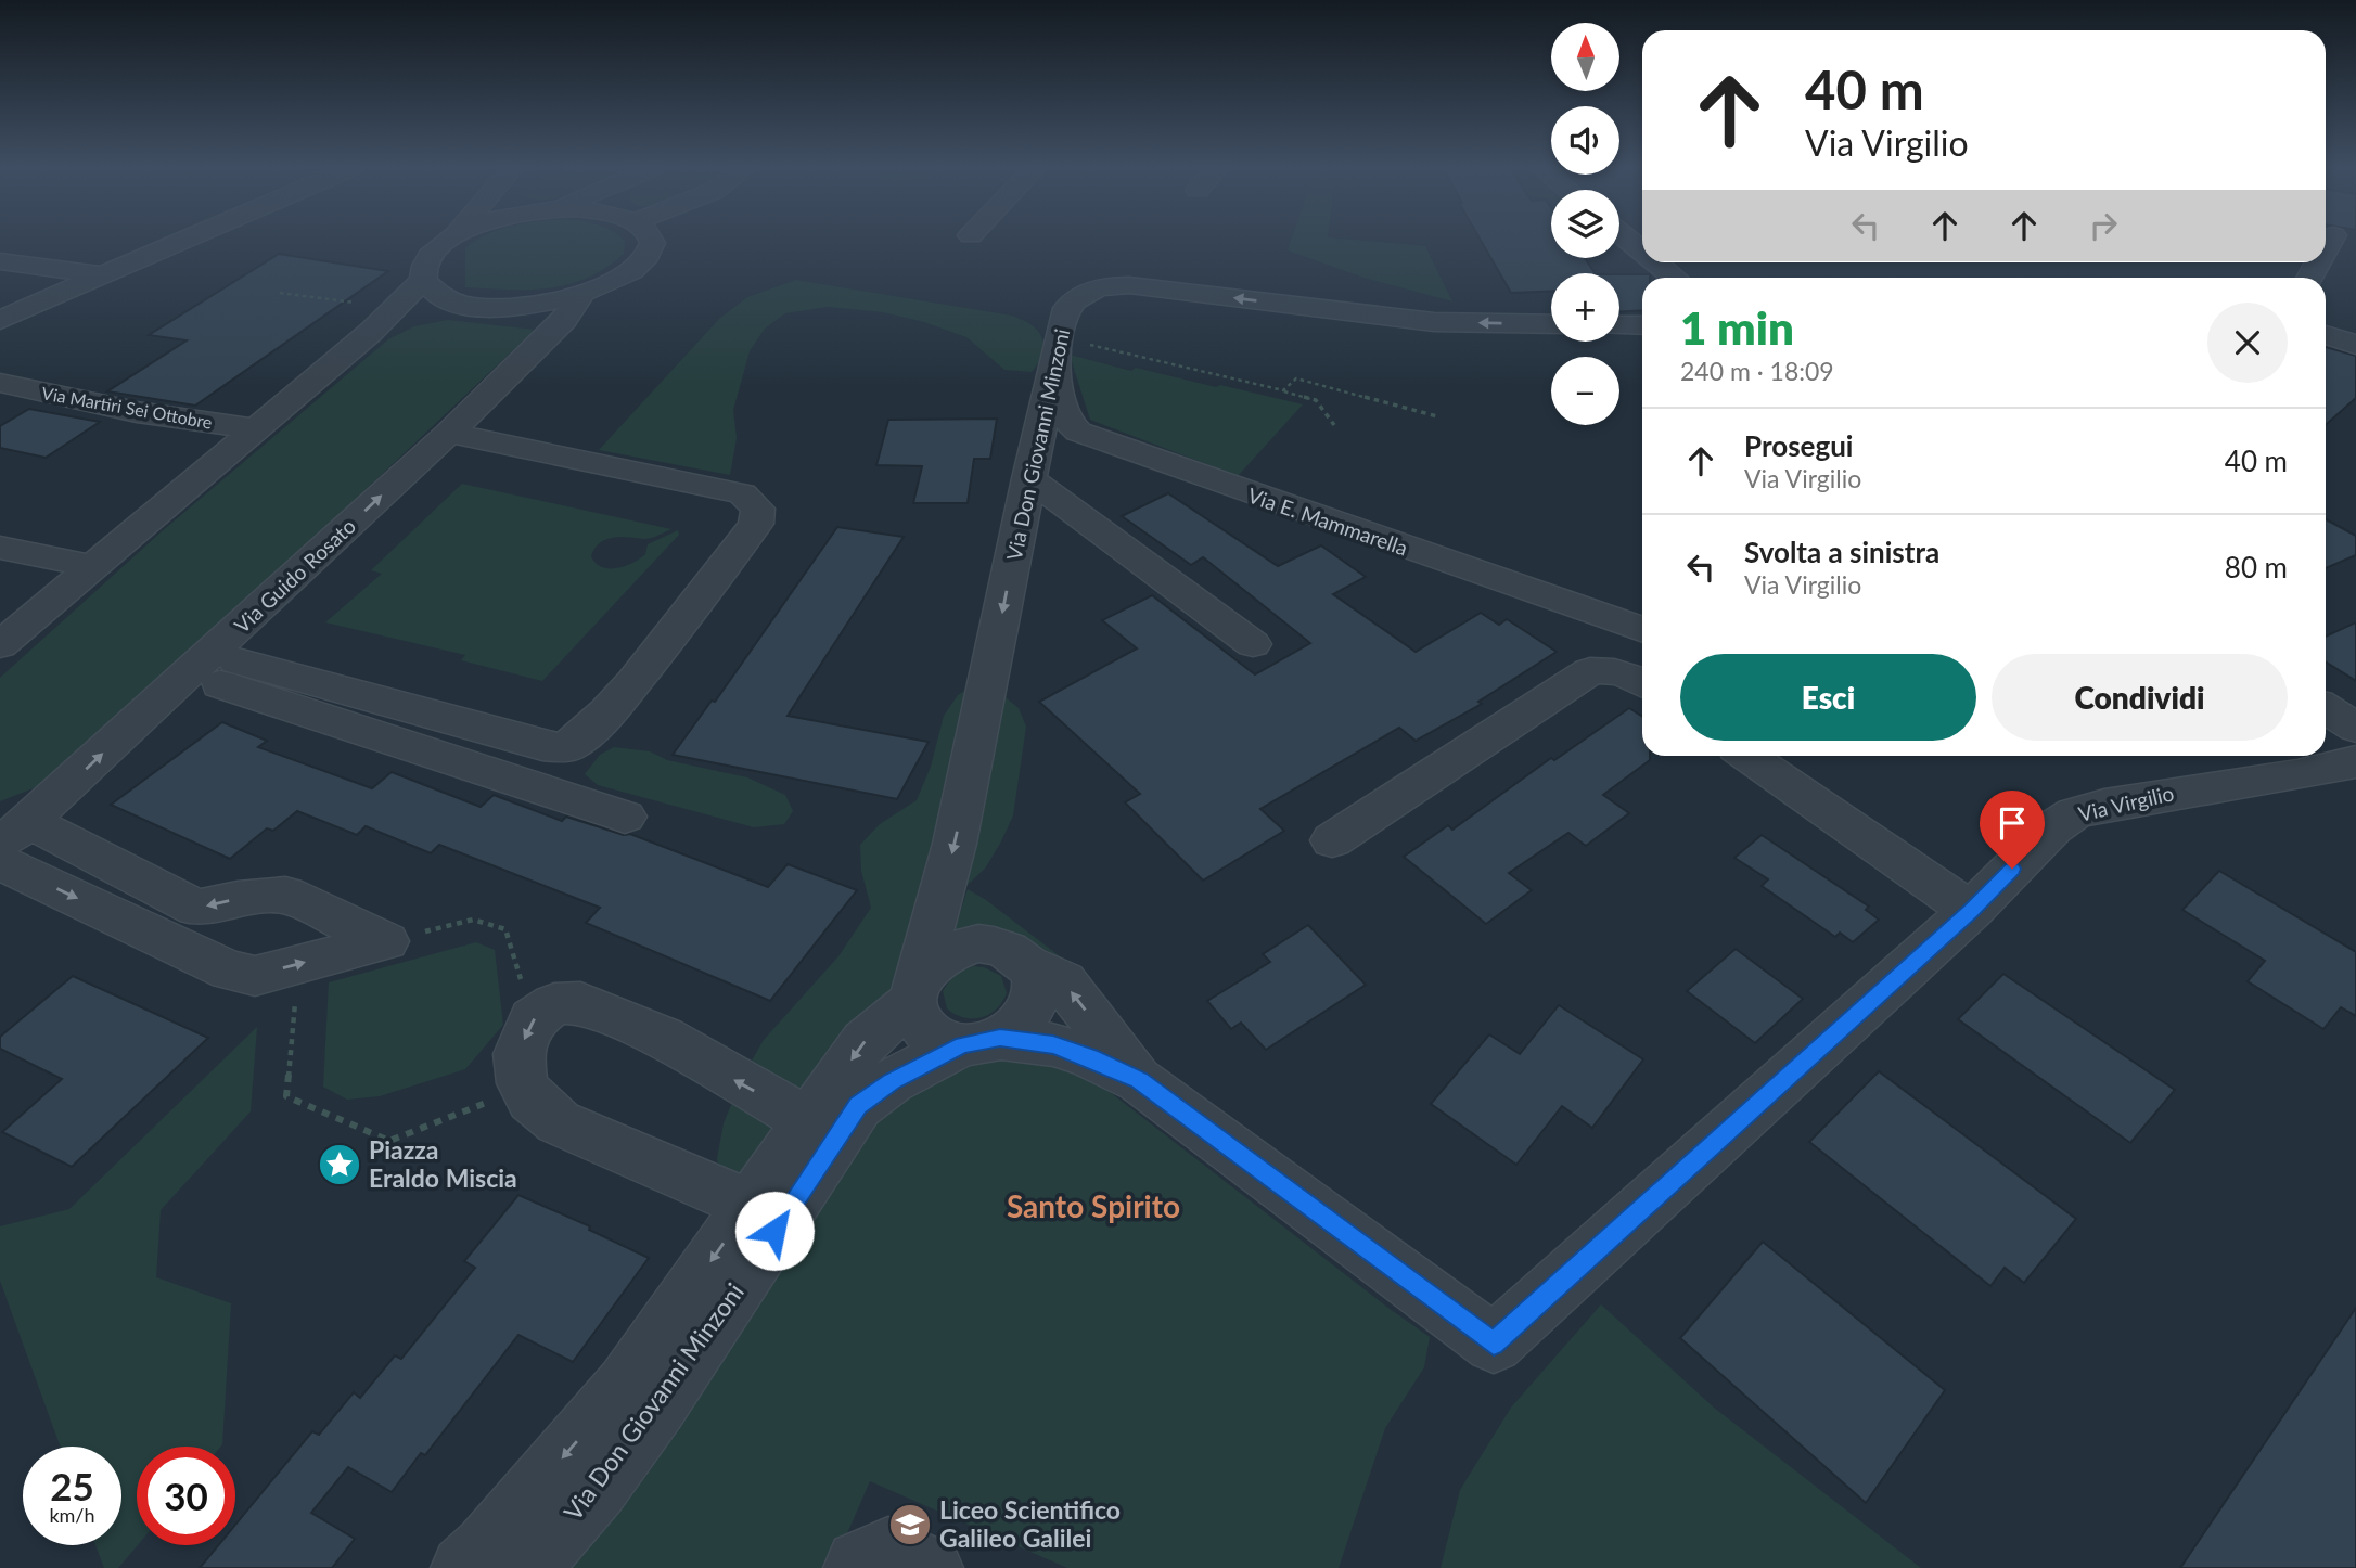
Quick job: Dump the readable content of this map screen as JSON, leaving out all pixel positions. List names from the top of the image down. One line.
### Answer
{"streets":{"street":["Via Martiri Sei Ottobre","Via Don Giovanni Minzoni","Via E. Mammarella","Via Guido Rosato","Via Virgilio"]},"crossings":[["Via Don Giovanni Minzoni","Via E. Mammarella"],["Via Don Giovanni Minzoni","Via Virgilio"]],"districts":["Santo Spirito"],"places":{"place":["Piazza Eraldo Miscia"],"school or university":["Liceo Scientifico Galileo Galilei"]},"north":"top","page":{"map_buttons":["+","−"],"turn":["40 m","Via Virgilio"],"heading":["1 min","240 m · 18:09"],"list":[{"name":"Prosegui","note":"Via Virgilio","value":"40 m"},{"name":"Svolta a sinistra","note":"Via Virgilio","value":"80 m"}],"buttons":["Esci","Condividi"],"speed":"25 km/h","limit":"30"}}
